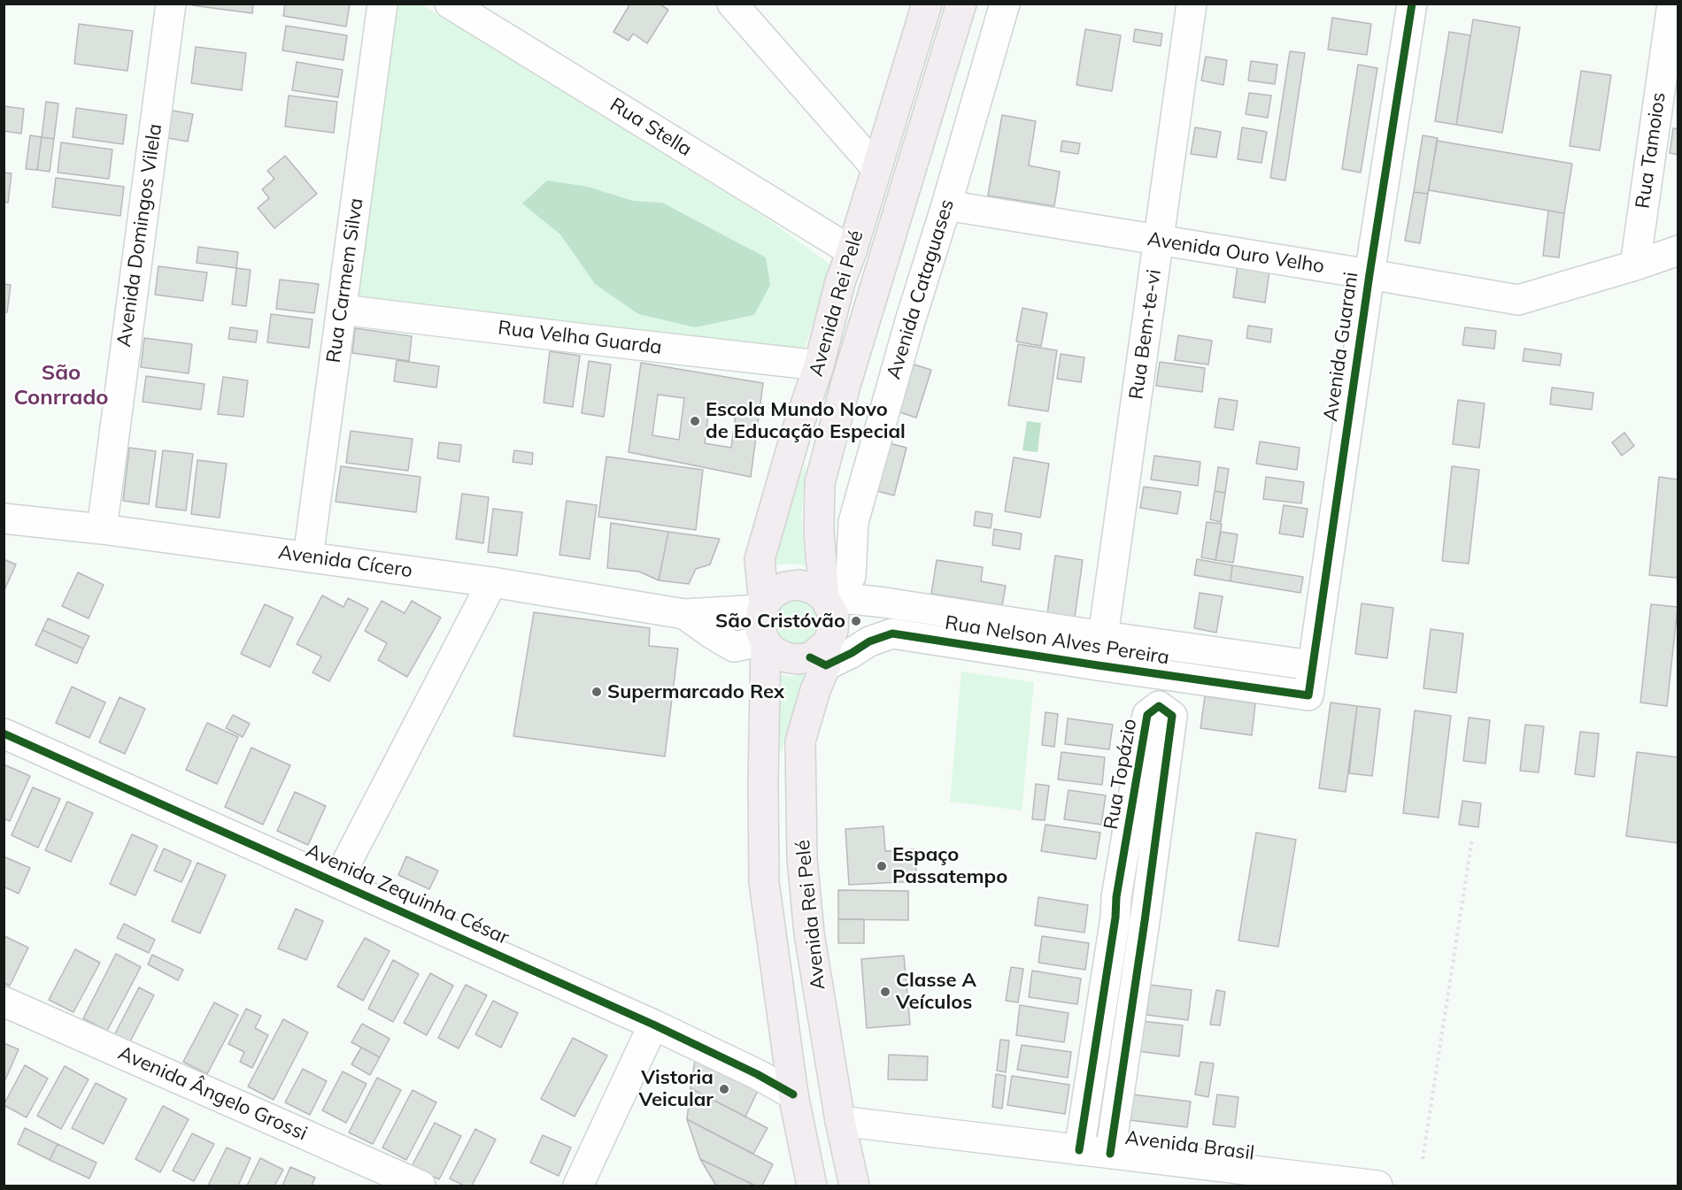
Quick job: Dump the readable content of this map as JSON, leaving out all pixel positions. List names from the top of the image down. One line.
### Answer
{"streets":{"main road":["Avenida Rei Pelé"],"street":["Rua Stella","Rua Tamoios","Avenida Domingos Vilela","Avenida Ouro Velho","Rua Carmem Silva","Avenida Cataguases","Rua Bem-te-vi","Rua Velha Guarda","Avenida Guarani","Avenida Cícero","Rua Nelson Alves Pereira","Rua Topázio","Avenida Zequinha César","Avenida Ângelo Grossi","Avenida Brasil"]},"crossings":[["Rua Stella","Avenida Rei Pelé"],["Rua Tamoios","Avenida Ouro Velho"],["Avenida Domingos Vilela","Avenida Cícero"],["Avenida Ouro Velho","Avenida Cataguases"],["Avenida Ouro Velho","Rua Bem-te-vi"],["Avenida Ouro Velho","Avenida Guarani"],["Rua Carmem Silva","Rua Velha Guarda"],["Rua Carmem Silva","Avenida Cícero"],["Avenida Cataguases","Avenida Rei Pelé"],["Avenida Cataguases","Avenida Cícero"],["Avenida Cataguases","Rua Nelson Alves Pereira"],["Avenida Rei Pelé","Rua Velha Guarda"],["Avenida Rei Pelé","Avenida Cícero"],["Avenida Rei Pelé","Rua Nelson Alves Pereira"],["Avenida Rei Pelé","Avenida Zequinha César"],["Avenida Rei Pelé","Avenida Brasil"],["Rua Bem-te-vi","Rua Nelson Alves Pereira"],["Avenida Guarani","Rua Nelson Alves Pereira"],["Avenida Cícero","Rua Nelson Alves Pereira"],["Rua Topázio","Avenida Brasil"]],"districts":["São Conrrado"],"places":["Escola Mundo Novo de Educação Especial","São Cristóvão","Supermarcado Rex","Espaço Passatempo","Classe A Veículos","Vistoria Veicular"]}
